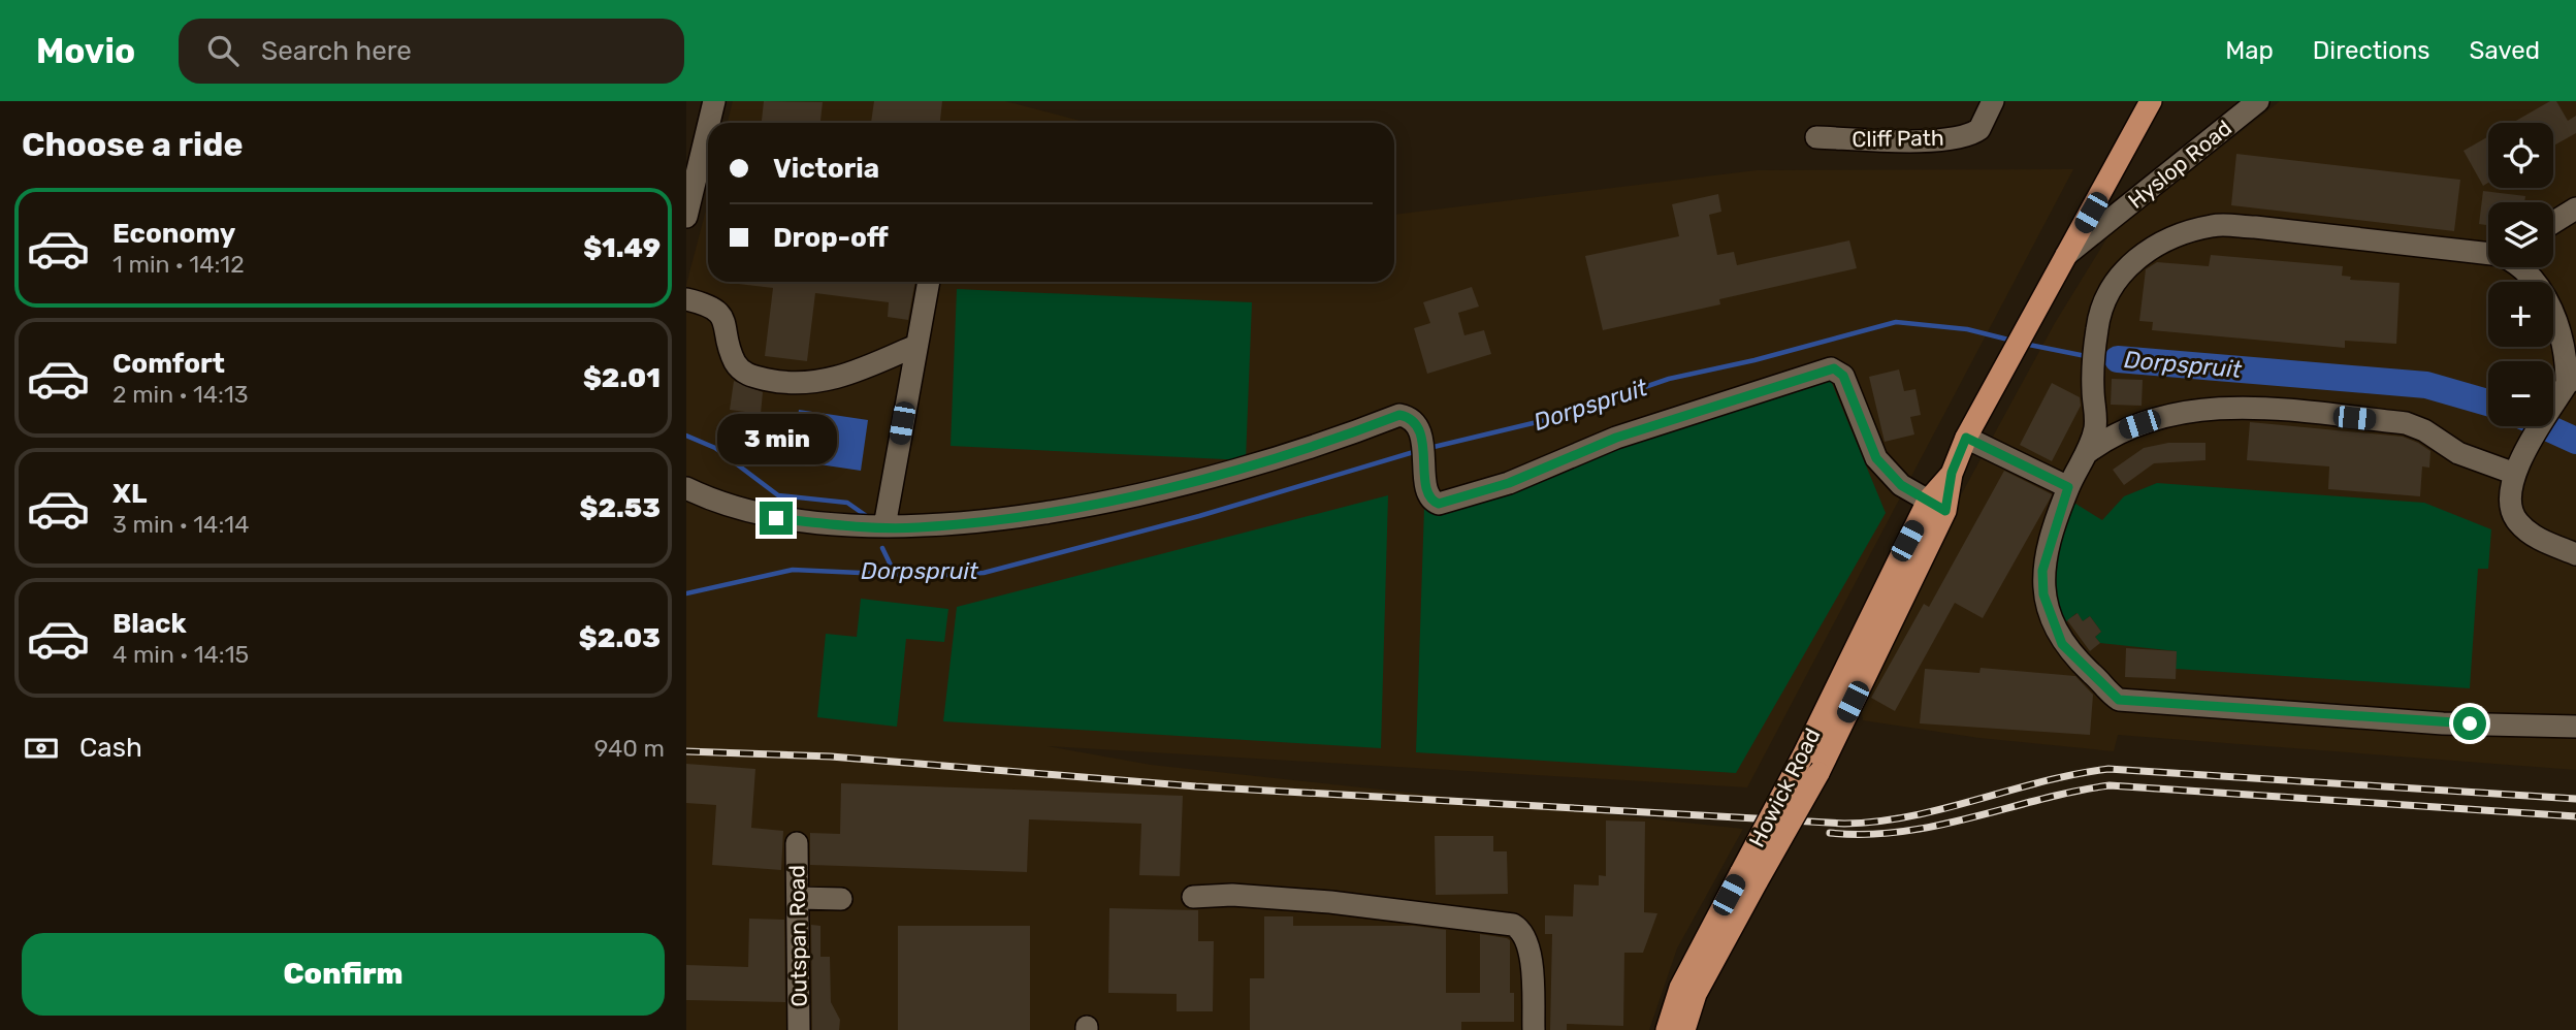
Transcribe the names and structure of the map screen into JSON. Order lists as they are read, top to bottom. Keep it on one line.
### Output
{"streets":{"main road":["Howick Road"],"street":["Cliff Path","Hyslop Road","Outspan Road"]},"crossings":[["Hyslop Road","Howick Road"]],"water":["Dorpspruit"],"page":{"header":"Movio","search":"Search here","nav":["Map","Directions","Saved"],"heading":"Choose a ride","map_buttons":["+","−"],"banner":["Victoria","Drop-off"],"list":[{"name":"Economy","note":"1 min · 14:12","value":"$1.49"},{"name":"Comfort","note":"2 min · 14:13","value":"$2.01"},{"name":"XL","note":"3 min · 14:14","value":"$2.53"},{"name":"Black","note":"4 min · 14:15","value":"$2.03"}],"bubble":"3 min","pay":["Cash","940 m"],"buttons":"Confirm"}}
